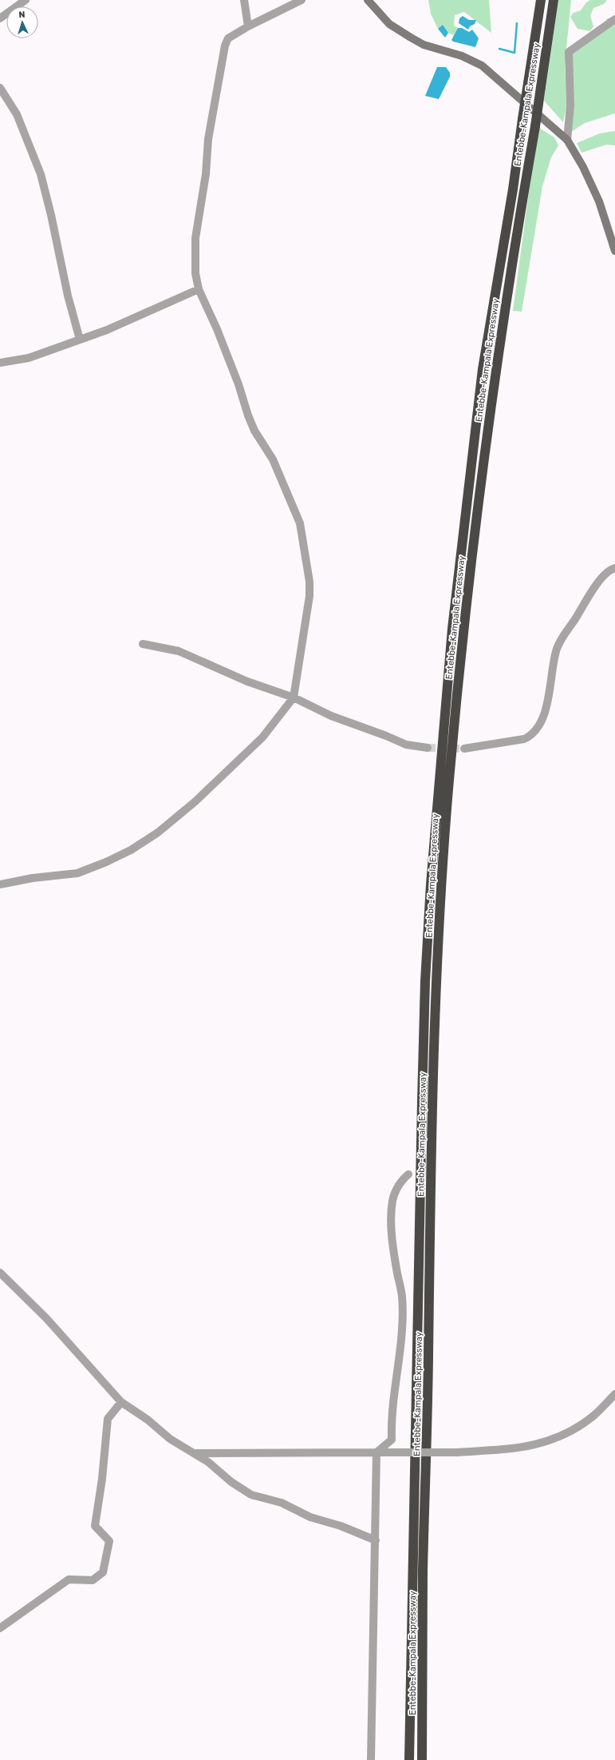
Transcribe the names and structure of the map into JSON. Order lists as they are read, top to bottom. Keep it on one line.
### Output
{"streets":{"highway":["Entebbe-Kampala Expressway"]},"north":"top"}
